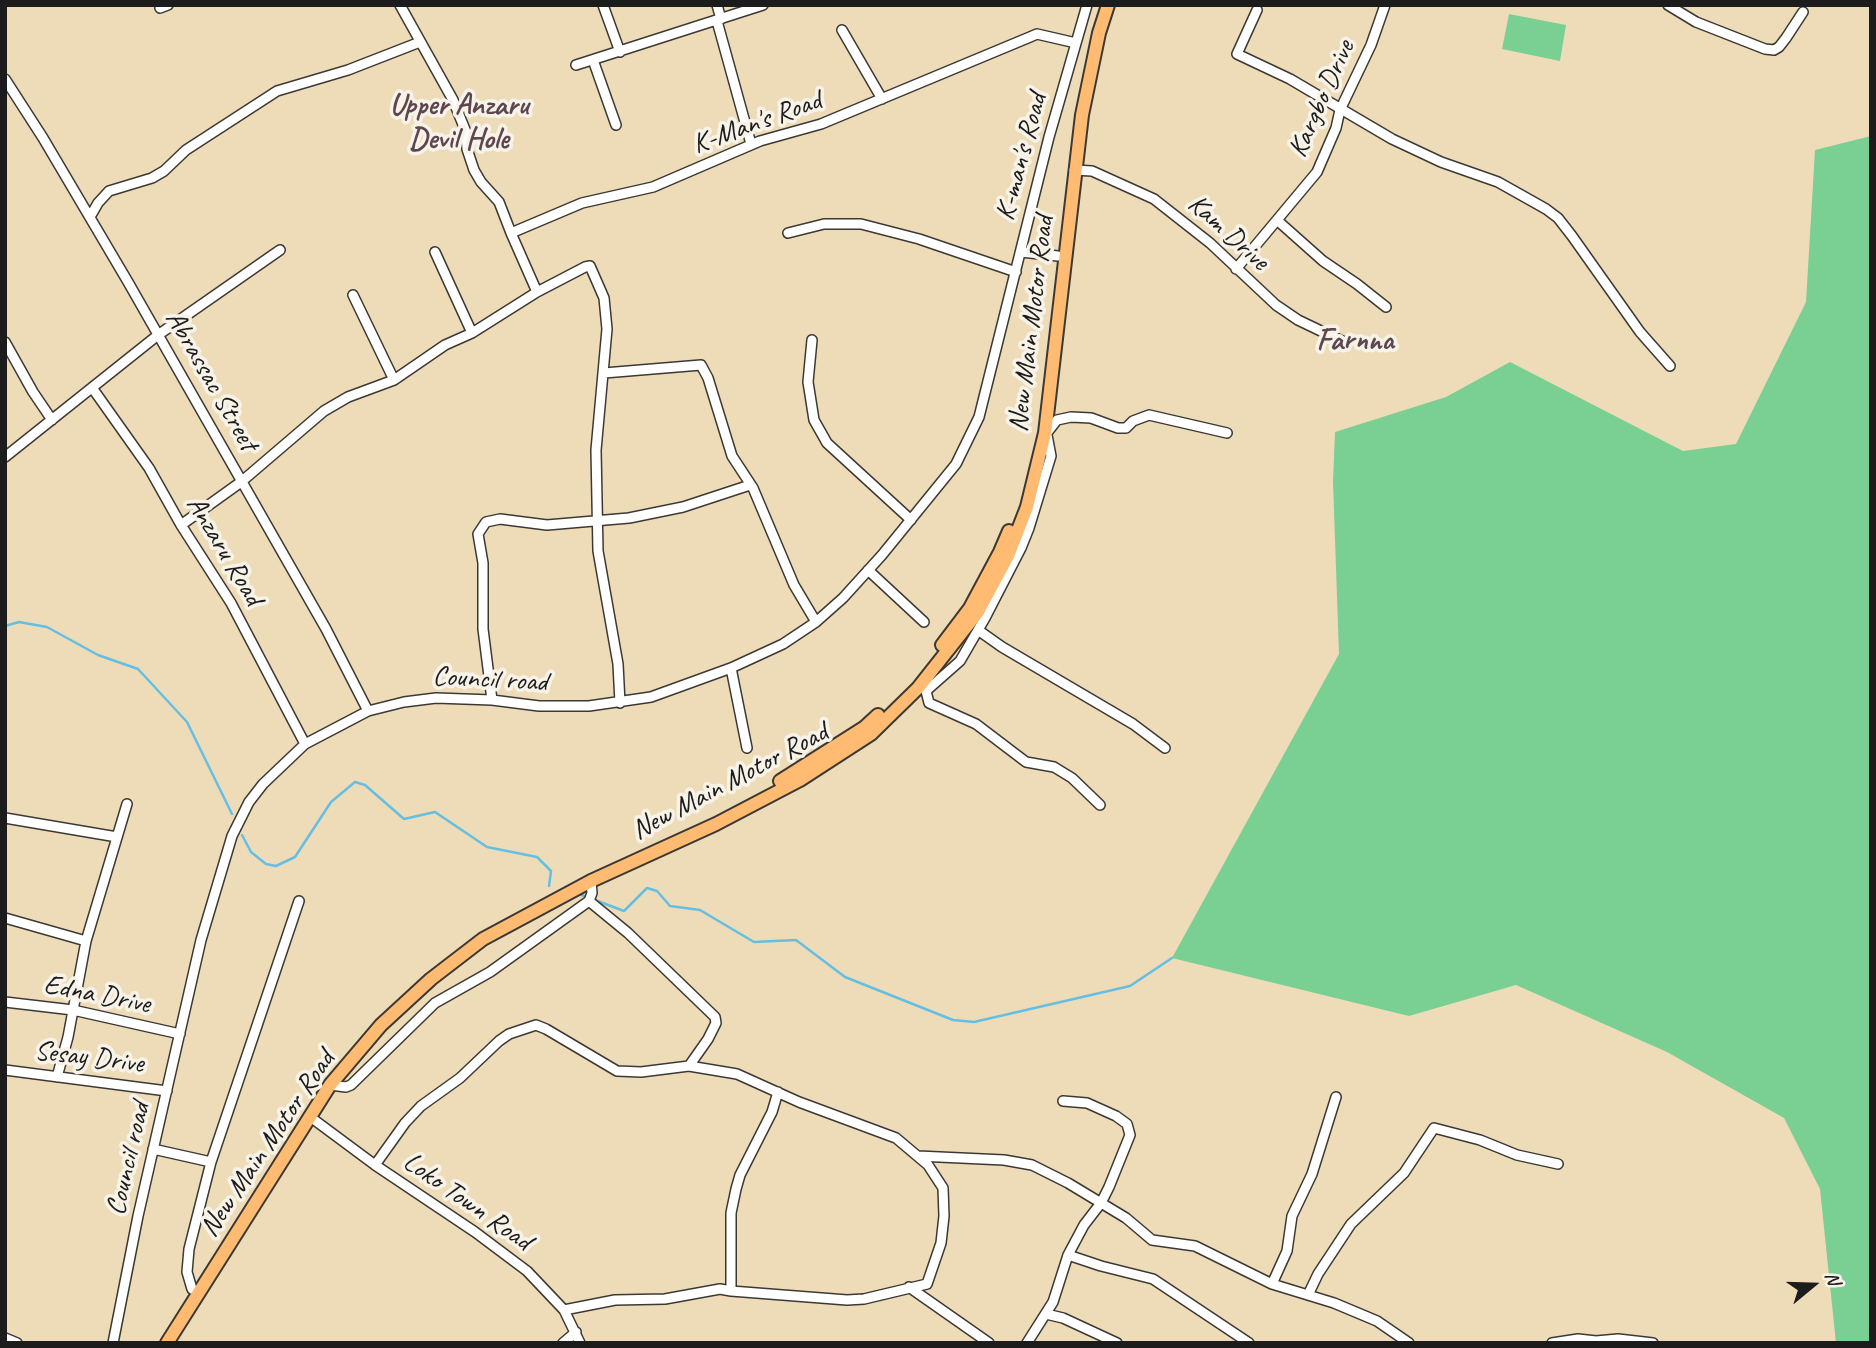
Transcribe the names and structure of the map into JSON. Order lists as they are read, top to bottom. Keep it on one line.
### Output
{"streets":{"highway":["New Main Motor Road"],"street":["Kargbo Drive","K-Man's Road","K-man's Road","Kam Drive","Abrassac Street","Anzaru Road","Council road","Edna Drive","Sesay Drive","Loko Town Road"]},"crossings":[["Kargbo Drive","Kam Drive"],["K-Man's Road","K-man's Road"],["K-man's Road","Council road"],["Kam Drive","New Main Motor Road"],["New Main Motor Road","Loko Town Road"],["Abrassac Street","Council road"],["Anzaru Road","Council road"],["Council road","Edna Drive"],["Council road","Sesay Drive"]],"districts":["Upper Anzaru Devil Hole","Farnna"],"north":"right"}
